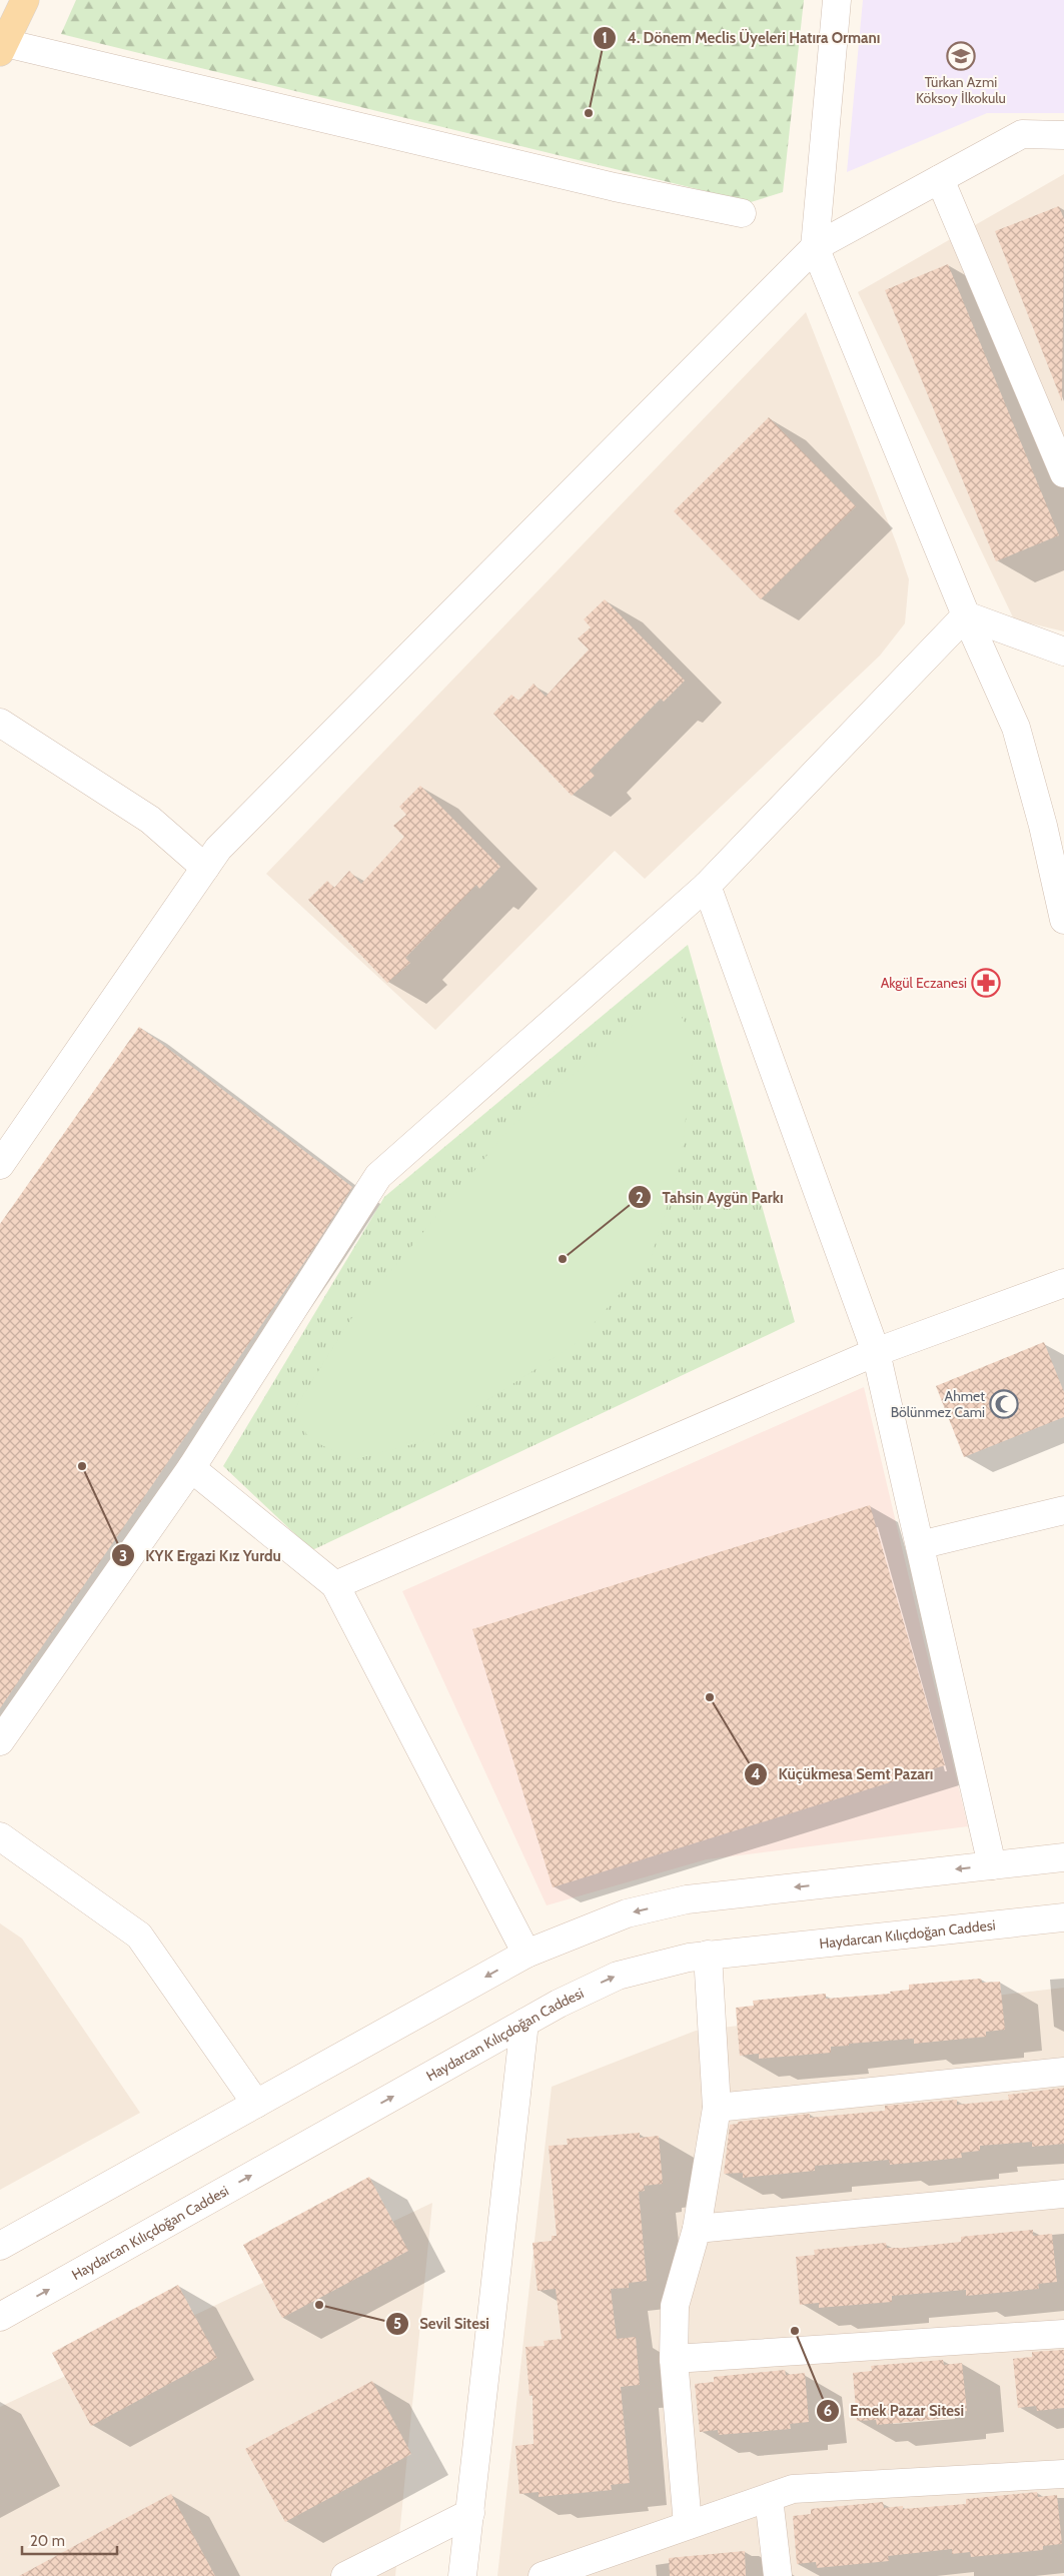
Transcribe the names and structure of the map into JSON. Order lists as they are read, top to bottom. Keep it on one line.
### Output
{"streets":{"street":["Haydarcan Kılıçdoğan Caddesi"]},"places":{"school or university":["Türkan Azmi Köksoy İlkokulu"],"other":["4. Dönem Meclis Üyeleri Hatıra Ormanı","Tahsin Aygün Parkı","KYK Ergazi Kız Yurdu","Küçükmesa Semt Pazarı","Sevil Sitesi","Emek Pazar Sitesi"],"pharmacy":["Akgül Eczanesi"],"mosque":["Ahmet Bölünmez Cami"]},"scale_bar":"20 m"}
